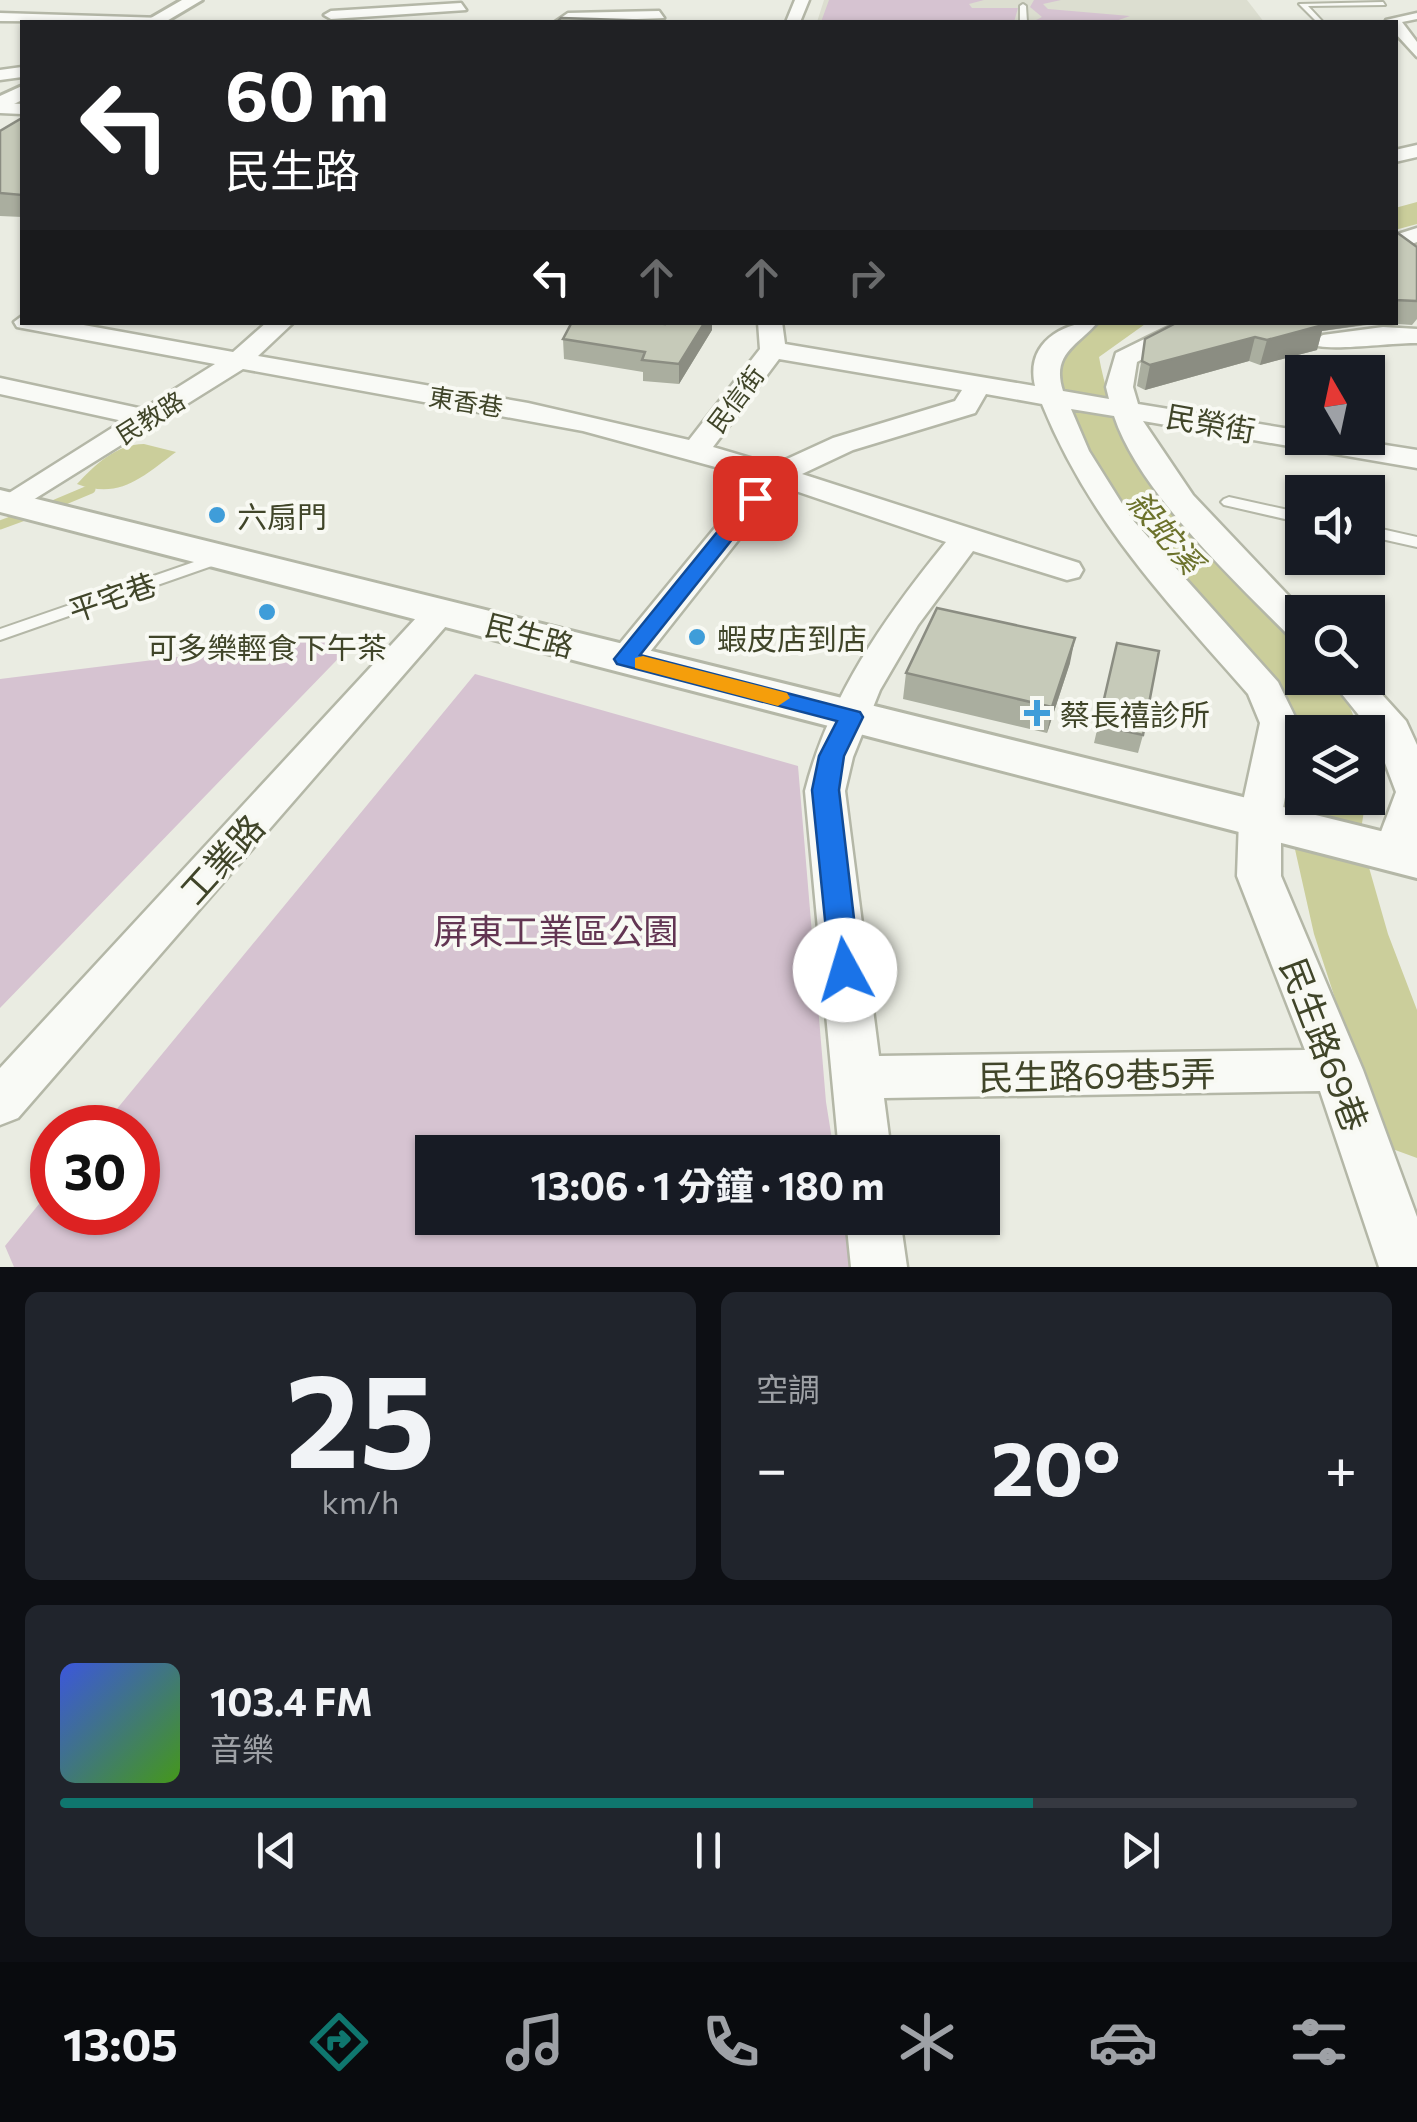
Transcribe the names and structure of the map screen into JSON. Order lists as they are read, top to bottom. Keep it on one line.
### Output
{"streets":{"street":["民信街","東香巷","民教路","民榮街","民生路","工業路","民生路69巷","民生路69巷5弄"],"lane":["平宅巷"]},"crossings":[["民信街","東香巷"],["東香巷","民教路"],["民教路","民生路"],["民榮街","民生路69巷"],["平宅巷","民生路"],["民生路","工業路"],["民生路","民生路69巷"],["民生路69巷","民生路69巷5弄"]],"water":["殺蛇溪"],"parks":["屏東工業區公園"],"places":{"other":["六扇門","可多樂輕食下午茶","蝦皮店到店"],"health":["蔡長禧診所"]},"north":"top","page":{"turn":["60 m","民生路"],"limit":"30","trip":"13:06 · 1 分鐘 · 180 m","tile":[["25","km/h"],"空調"],"heat":["−","20°","+"],"song":["103.4 FM","音樂"],"tabs":"13:05"}}
